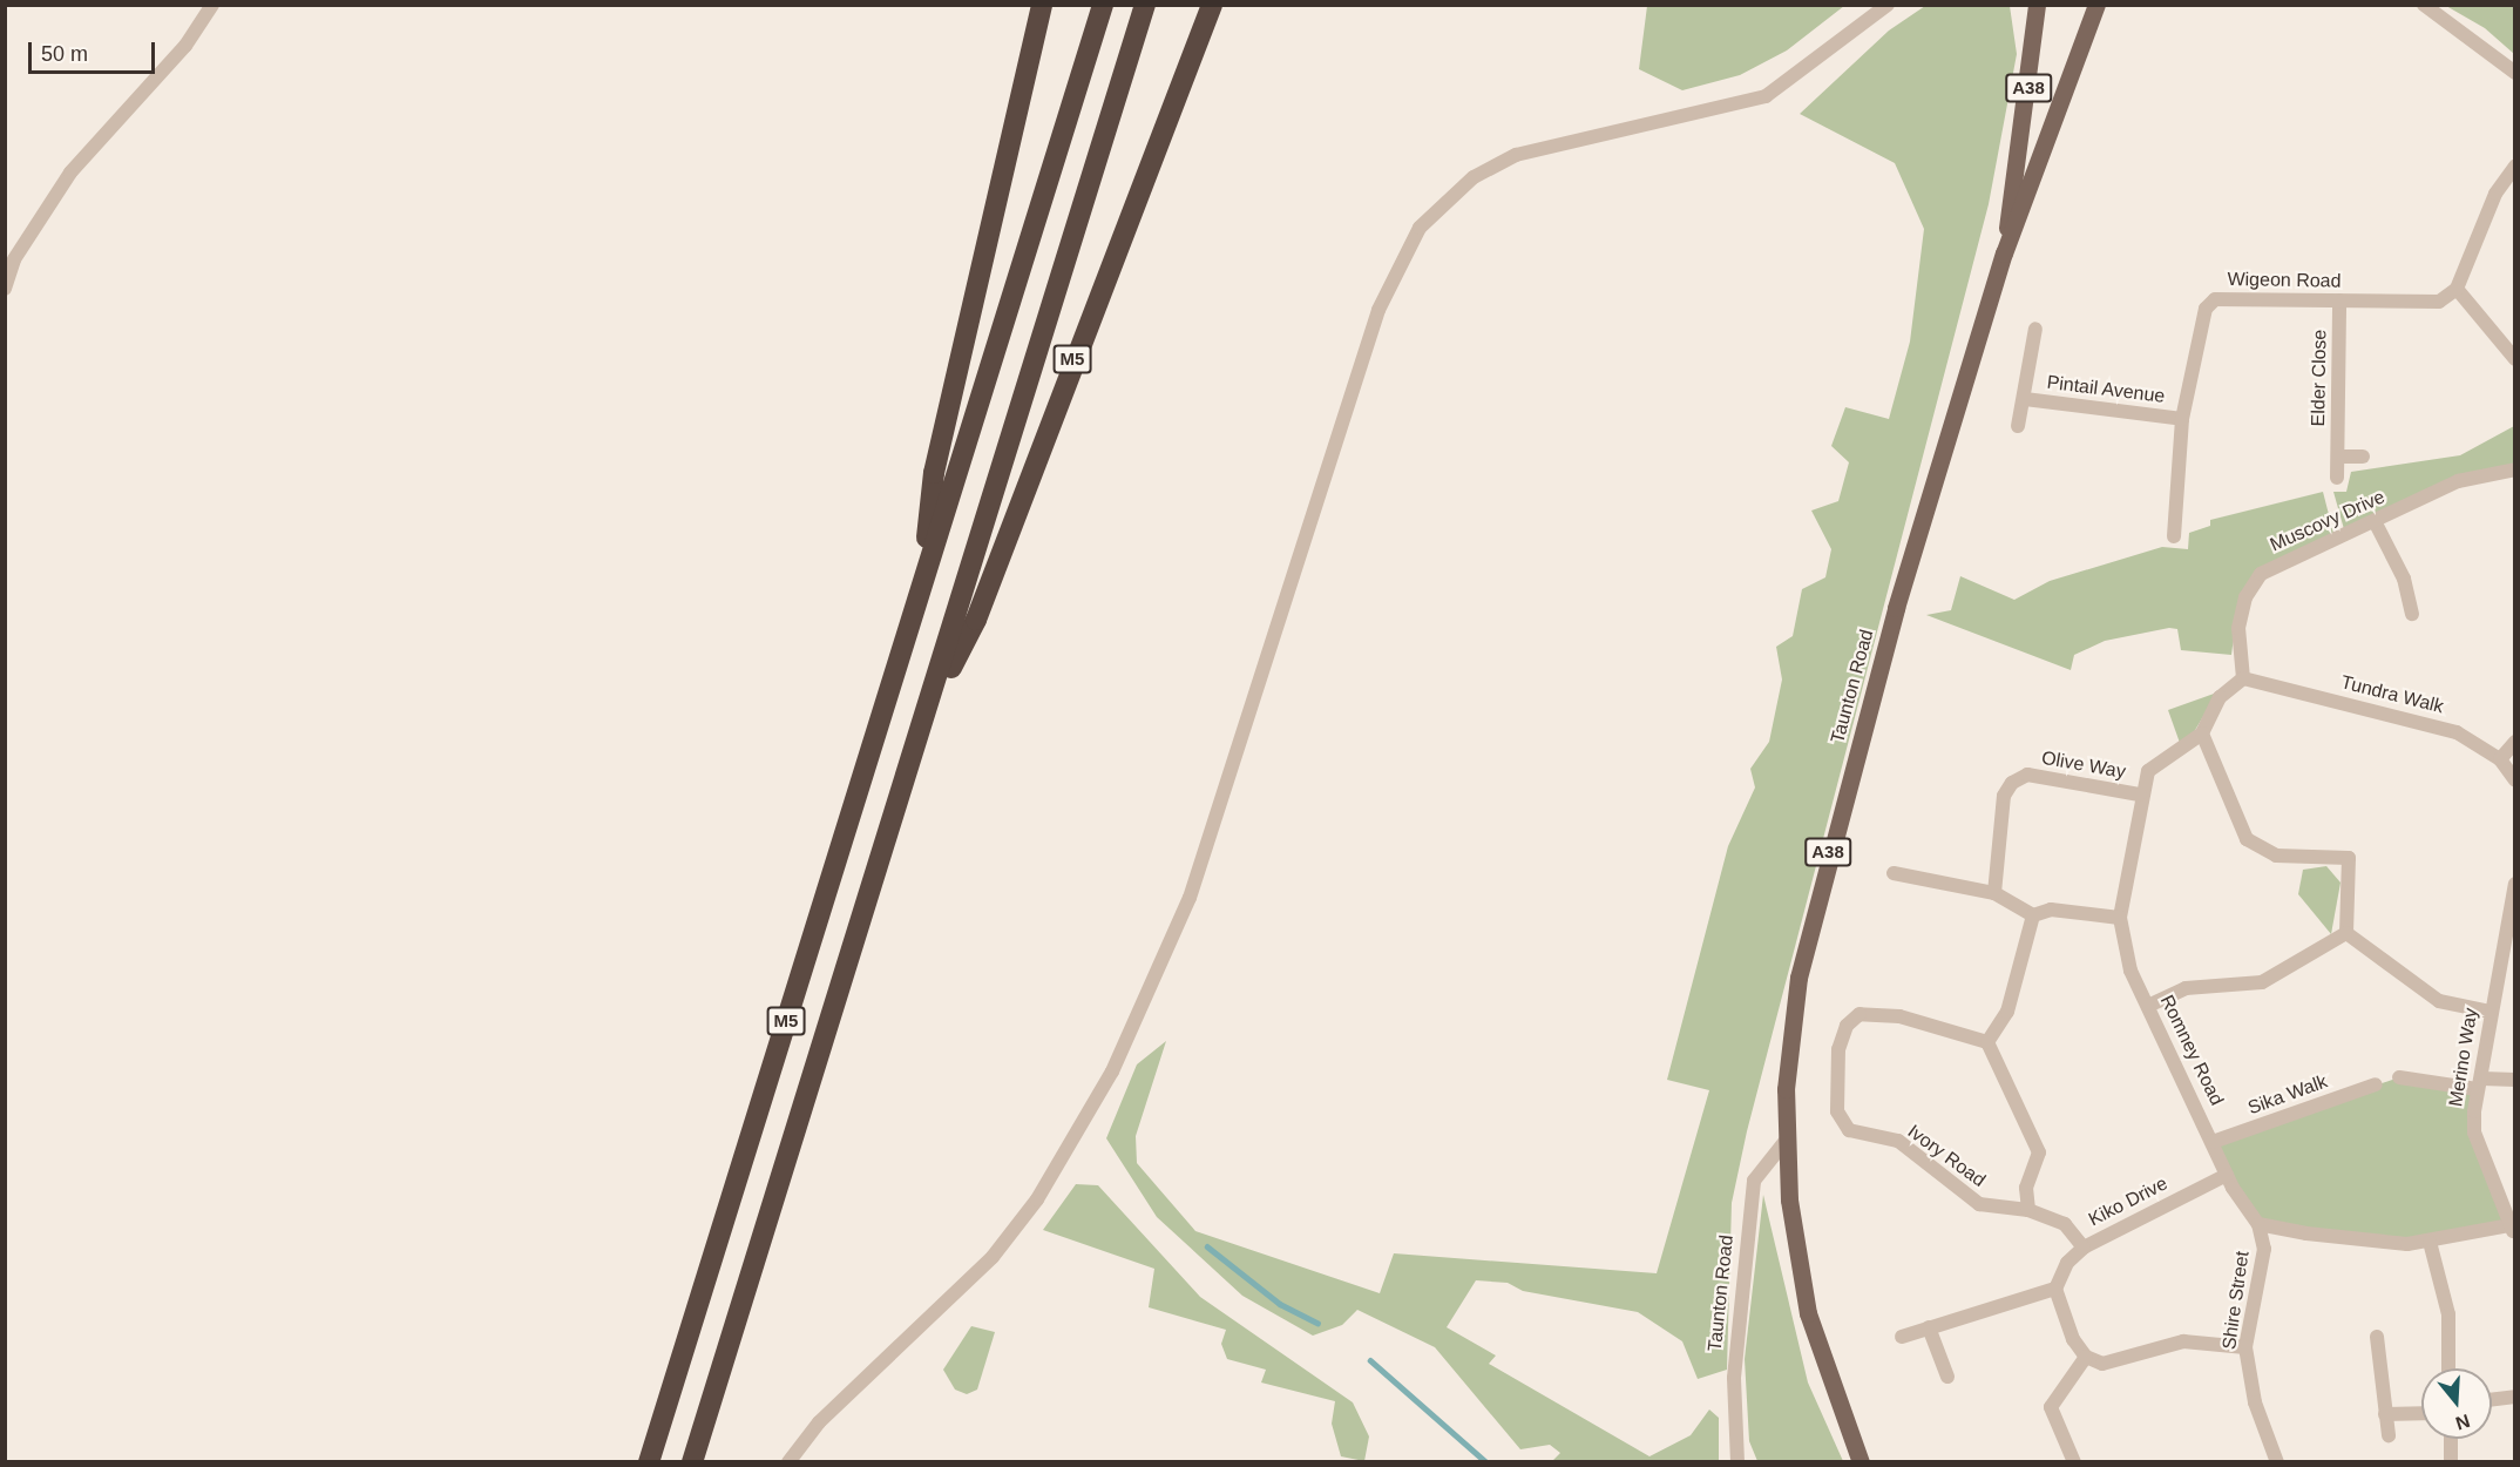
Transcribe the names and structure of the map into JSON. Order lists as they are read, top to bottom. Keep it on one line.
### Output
{"streets":{"highway":["M5"],"main road":["A38","Taunton Road"],"street":["Wigeon Road","Elder Close","Pintail Avenue","Muscovy Drive","Tundra Walk","Olive Way","Romney Road","Merino Way","Sika Walk","Ivory Road","Kiko Drive","Shire Street"]},"crossings":[["Wigeon Road","Elder Close"],["Wigeon Road","Pintail Avenue"],["Muscovy Drive","Tundra Walk"],["Olive Way","Romney Road"],["Romney Road","Sika Walk"],["Romney Road","Kiko Drive"],["Romney Road","Shire Street"]],"scale_bar":"50 m","north":"bottom"}
